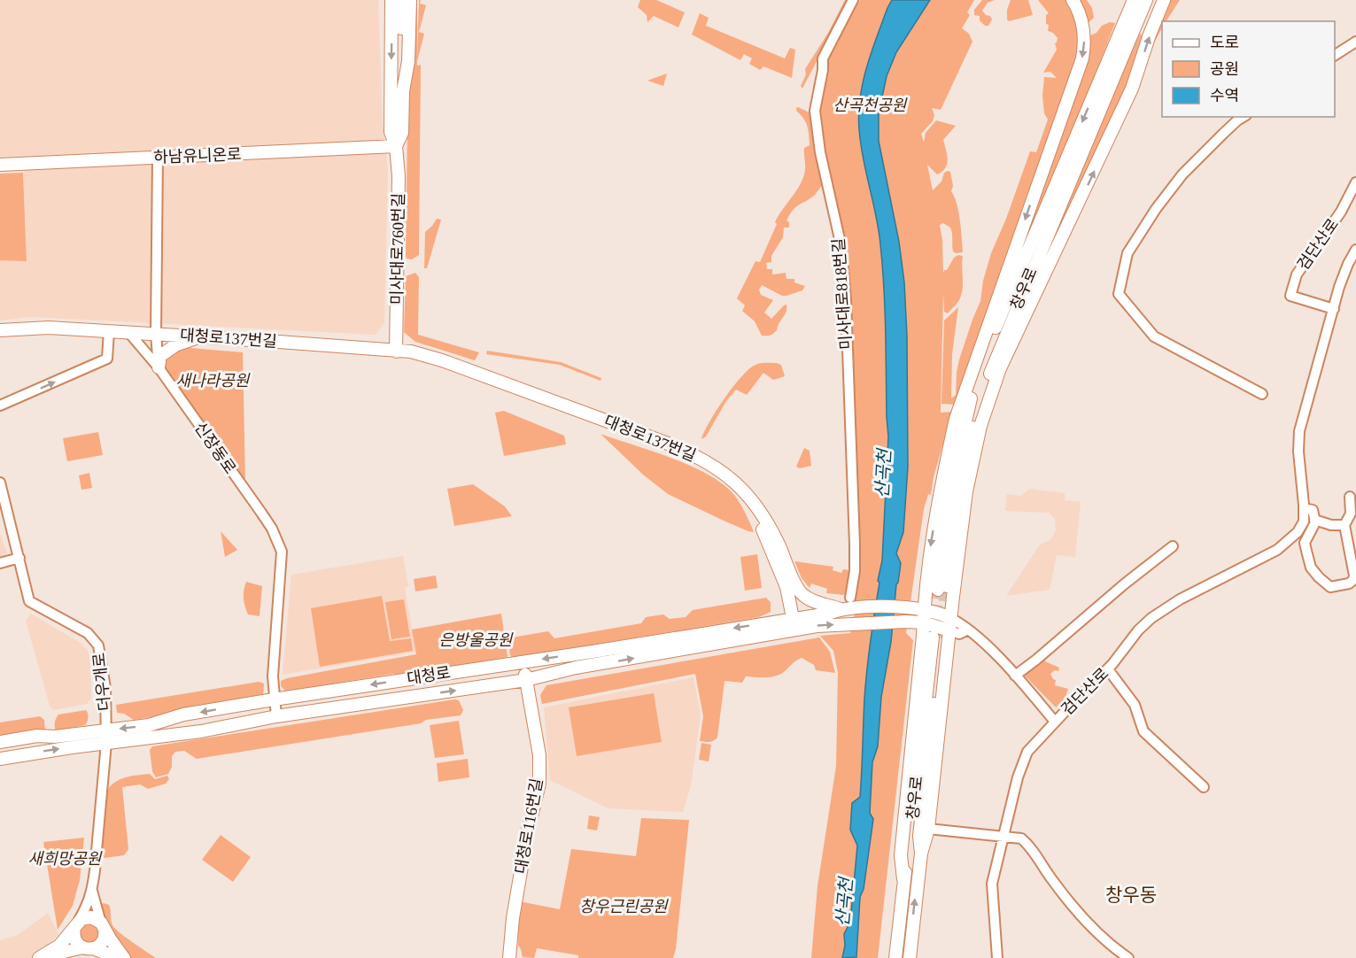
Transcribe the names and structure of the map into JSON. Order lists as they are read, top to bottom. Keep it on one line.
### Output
{"streets":{"main road":["하남유니온로","미사대로760번길","창우로","대청로137번길","대청로","대청로116번길"],"street":["검단산로","미사대로818번길","신장동로","더우개로"]},"crossings":[["하남유니온로","미사대로760번길"],["미사대로760번길","대청로137번길"],["창우로","대청로"],["대청로137번길","대청로"],["신장동로","대청로"],["대청로","더우개로"],["대청로","대청로116번길"]],"districts":["창우동"],"water":["산곡천"],"parks":["산곡천공원","새나라공원","은방울공원","새희망공원","창우근린공원"],"legend":["도로","공원","수역"]}
